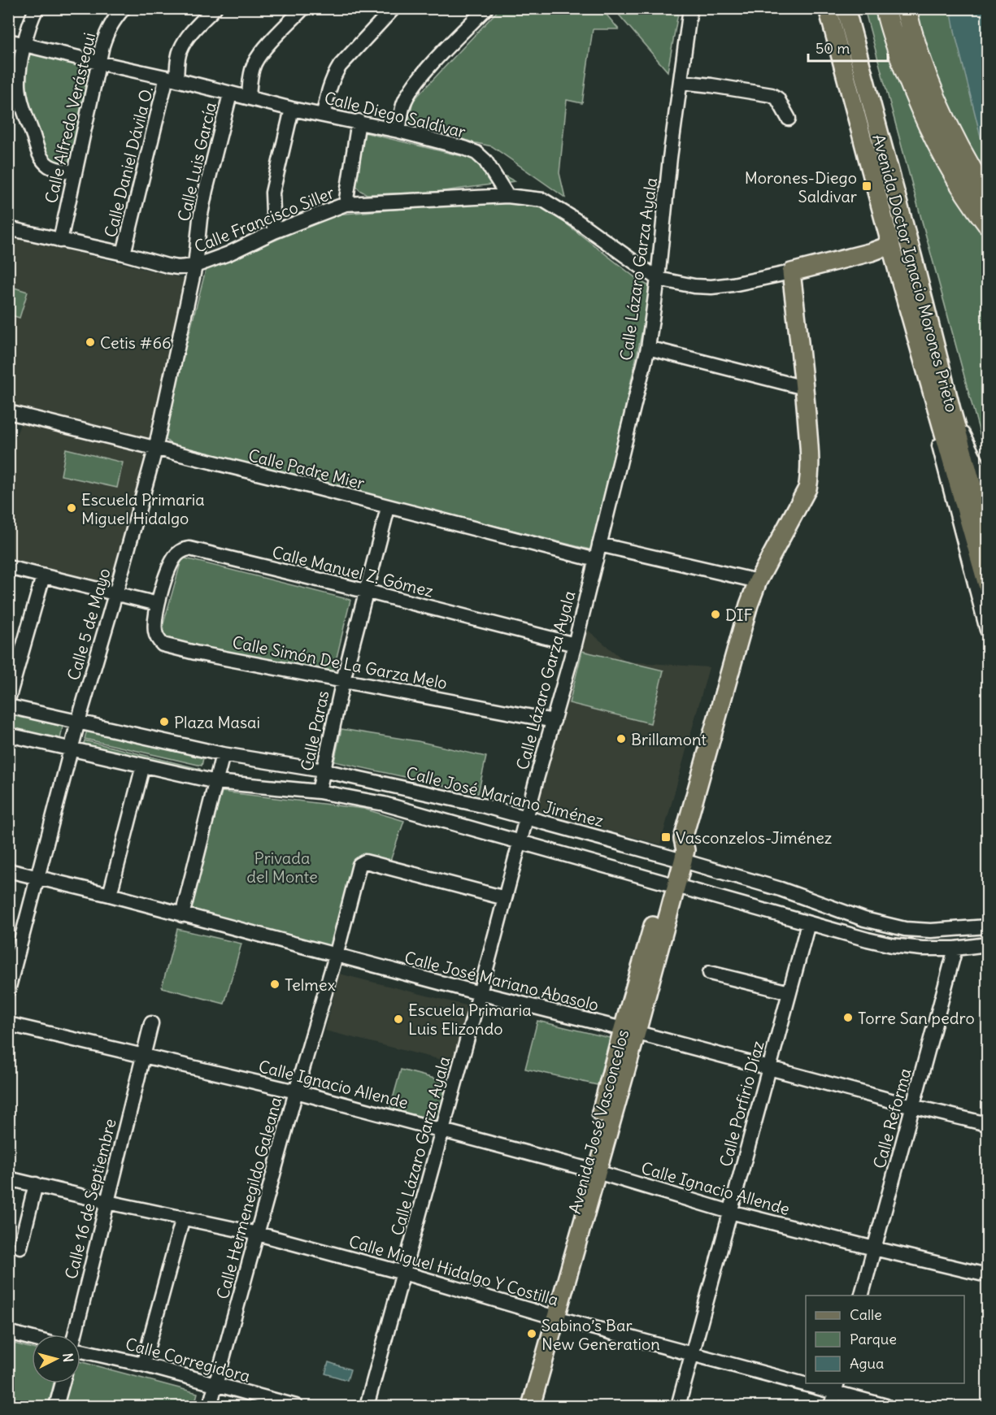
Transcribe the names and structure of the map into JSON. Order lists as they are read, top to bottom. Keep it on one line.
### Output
{"streets":{"main road":["Avenida Doctor Ignacio Morones Prieto","Avenida José Vasconcelos"],"street":["Calle Diego Saldívar","Calle Alfredo Verástegui","Calle Daniel Dávila O.","Calle Luis García","Calle Francisco Siller","Calle Lázaro Garza Ayala","Calle Padre Mier","Calle Manuel Z. Gómez","Calle 5 de Mayo","Calle Simón De La Garza Melo","Calle Paras","Calle José Mariano Jiménez","Calle José Mariano Abasolo","Calle Ignacio Allende","Calle Porfirio Díaz","Calle Reforma","Calle Hermenegildo Galeana","Calle 16 de Septiembre","Calle Miguel Hidalgo Y Costilla","Calle Corregidora"]},"crossings":[["Calle Diego Saldívar","Calle Alfredo Verástegui"],["Calle Diego Saldívar","Calle Daniel Dávila O."],["Calle Diego Saldívar","Calle Luis García"],["Calle Diego Saldívar","Calle Francisco Siller"],["Calle Alfredo Verástegui","Calle Francisco Siller"],["Calle Daniel Dávila O.","Calle Francisco Siller"],["Calle Luis García","Calle Francisco Siller"],["Calle Luis García","Calle 5 de Mayo"],["Calle Francisco Siller","Calle 5 de Mayo"],["Calle Lázaro Garza Ayala","Calle Padre Mier"],["Calle Lázaro Garza Ayala","Calle Manuel Z. Gómez"],["Calle Lázaro Garza Ayala","Calle Simón De La Garza Melo"],["Calle Lázaro Garza Ayala","Calle José Mariano Jiménez"],["Calle Lázaro Garza Ayala","Calle José Mariano Abasolo"],["Calle Lázaro Garza Ayala","Calle Ignacio Allende"],["Calle Lázaro Garza Ayala","Calle Hermenegildo Galeana"],["Calle Lázaro Garza Ayala","Calle Miguel Hidalgo Y Costilla"],["Calle Padre Mier","Calle 5 de Mayo"],["Calle Padre Mier","Calle Paras"],["Calle Manuel Z. Gómez","Calle Simón De La Garza Melo"],["Calle Manuel Z. Gómez","Calle Paras"],["Calle 5 de Mayo","Calle José Mariano Jiménez"],["Calle 5 de Mayo","Calle José Mariano Abasolo"],["Calle Simón De La Garza Melo","Calle Paras"],["Calle Paras","Calle José Mariano Jiménez"],["Calle José Mariano Jiménez","Avenida José Vasconcelos"],["Calle José Mariano Abasolo","Calle Porfirio Díaz"],["Calle José Mariano Abasolo","Calle Reforma"],["Calle José Mariano Abasolo","Avenida José Vasconcelos"],["Calle José Mariano Abasolo","Calle Hermenegildo Galeana"],["Calle Ignacio Allende","Calle Porfirio Díaz"],["Calle Ignacio Allende","Calle Reforma"],["Calle Ignacio Allende","Avenida José Vasconcelos"],["Calle Ignacio Allende","Calle Hermenegildo Galeana"],["Calle Ignacio Allende","Calle 16 de Septiembre"],["Calle Porfirio Díaz","Calle Miguel Hidalgo Y Costilla"],["Avenida José Vasconcelos","Calle Miguel Hidalgo Y Costilla"],["Calle Hermenegildo Galeana","Calle Miguel Hidalgo Y Costilla"],["Calle Hermenegildo Galeana","Calle Corregidora"],["Calle 16 de Septiembre","Calle Miguel Hidalgo Y Costilla"]],"parks":["Privada del Monte"],"places":{"transit":["Morones-Diego Saldivar","Vasconzelos-Jiménez"],"other":["Cetis #66","Escuela Primaria Miguel Hidalgo","DIF","Plaza Masai","Brillamont","Telmex","Torre San pedro","Escuela Primaria Luis Elizondo","Sabino’s Bar New Generation"]},"legend":["Calle","Parque","Agua"],"scale_bar":"50 m","north":"right"}
